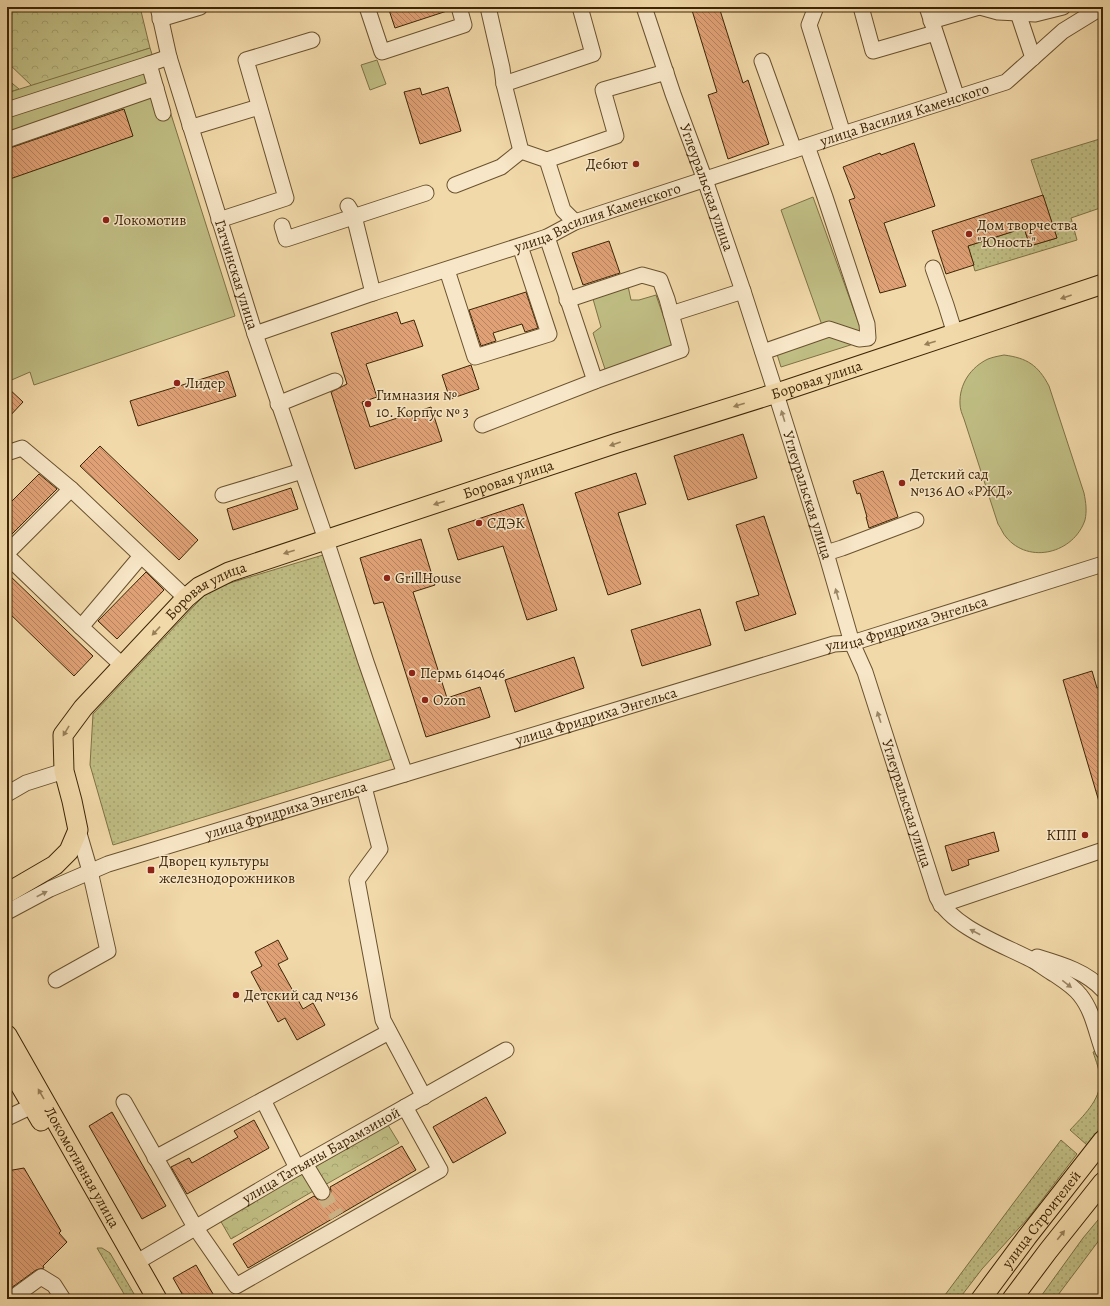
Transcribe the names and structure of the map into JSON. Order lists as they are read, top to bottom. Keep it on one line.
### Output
{"streets":{"main road":["Боровая улица","Локомотивная улица","улица Строителей"],"street":["улица Василия Каменского","Углеуральская улица","Гатчинская улица","улица Фридриха Энгельса","улица Татьяны Барамзиной"]},"crossings":[["улица Василия Каменского","Углеуральская улица"],["улица Василия Каменского","Гатчинская улица"],["Углеуральская улица","Боровая улица"],["Углеуральская улица","улица Фридриха Энгельса"],["Гатчинская улица","Боровая улица"],["Гатчинская улица","улица Фридриха Энгельса"],["Боровая улица","улица Фридриха Энгельса"],["улица Татьяны Барамзиной","Локомотивная улица"]],"one_way":["Углеуральская улица","Боровая улица"],"places":{"other":["Дебют","Локомотив","Дом творчества \"Юность\"","Лидер","Гимназия № 10. Корпус № 3","Детский сад №136 АО «РЖД»","СДЭК","GrillHouse","Пермь 614046","Ozon","КПП","Детский сад №136"],"transit":["Дворец культуры железнодорожников"]}}
